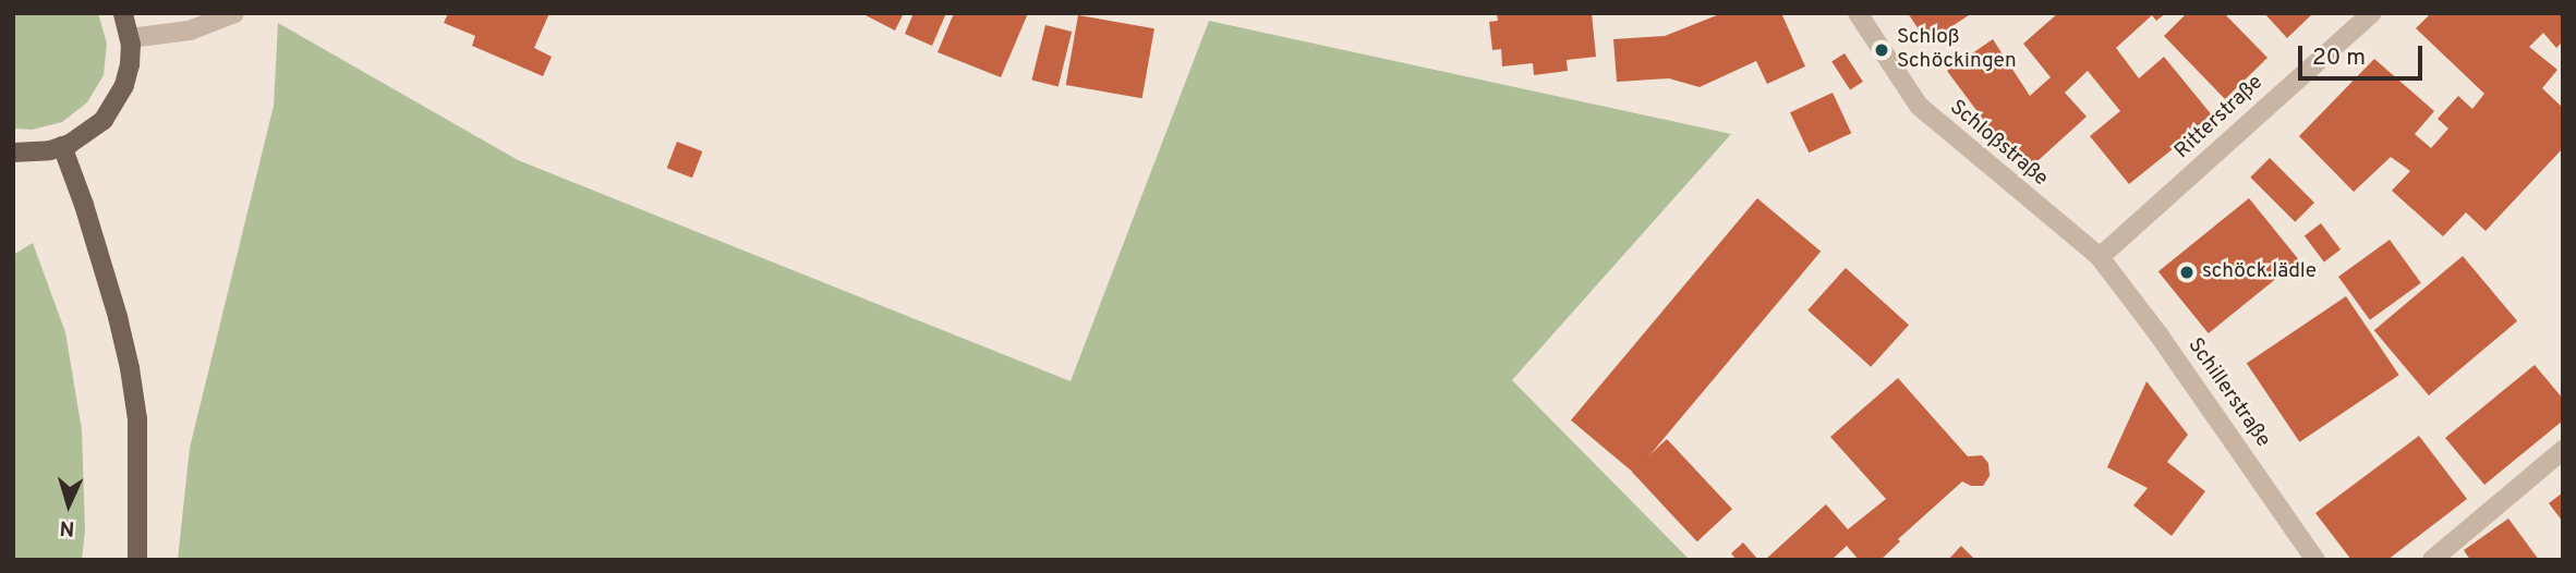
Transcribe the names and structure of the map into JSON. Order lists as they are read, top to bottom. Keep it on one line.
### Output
{"streets":{"street":["Ritterstraße","Schloßstraße","Schillerstraße"]},"crossings":[["Ritterstraße","Schloßstraße"],["Ritterstraße","Schillerstraße"],["Schloßstraße","Schillerstraße"]],"places":["Schloß Schöckingen","schöck.lädle"],"scale_bar":"20 m","north":"bottom"}
